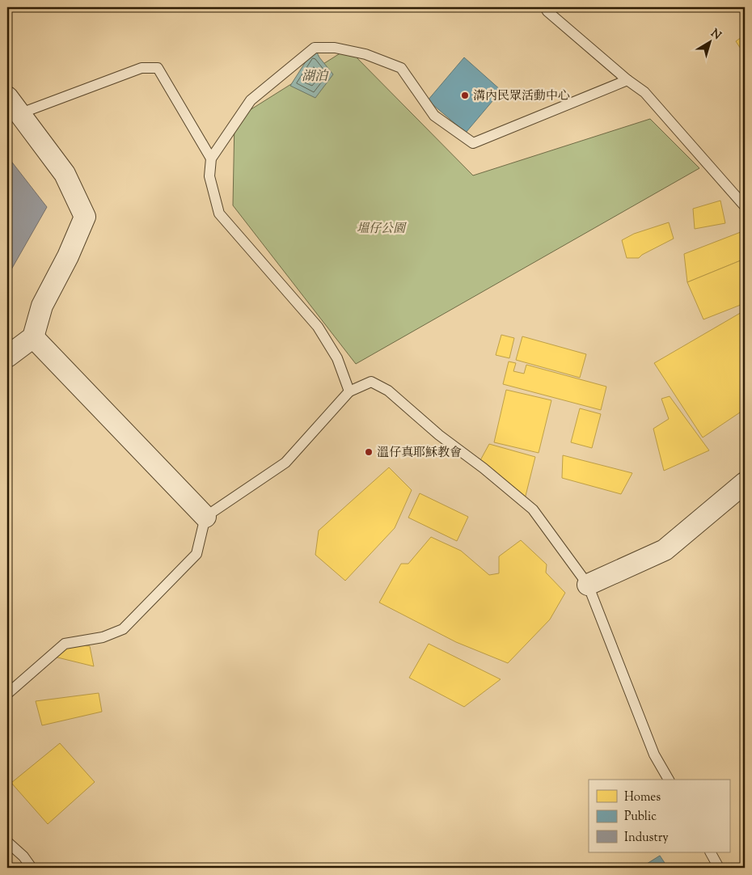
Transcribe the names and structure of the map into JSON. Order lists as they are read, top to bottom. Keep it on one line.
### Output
{"water":["湖泊"],"parks":["塭仔公園"],"places":["溝內民眾活動中心","溫仔真耶穌教會"],"legend":["Homes","Public","Industry"],"north":"top right"}
